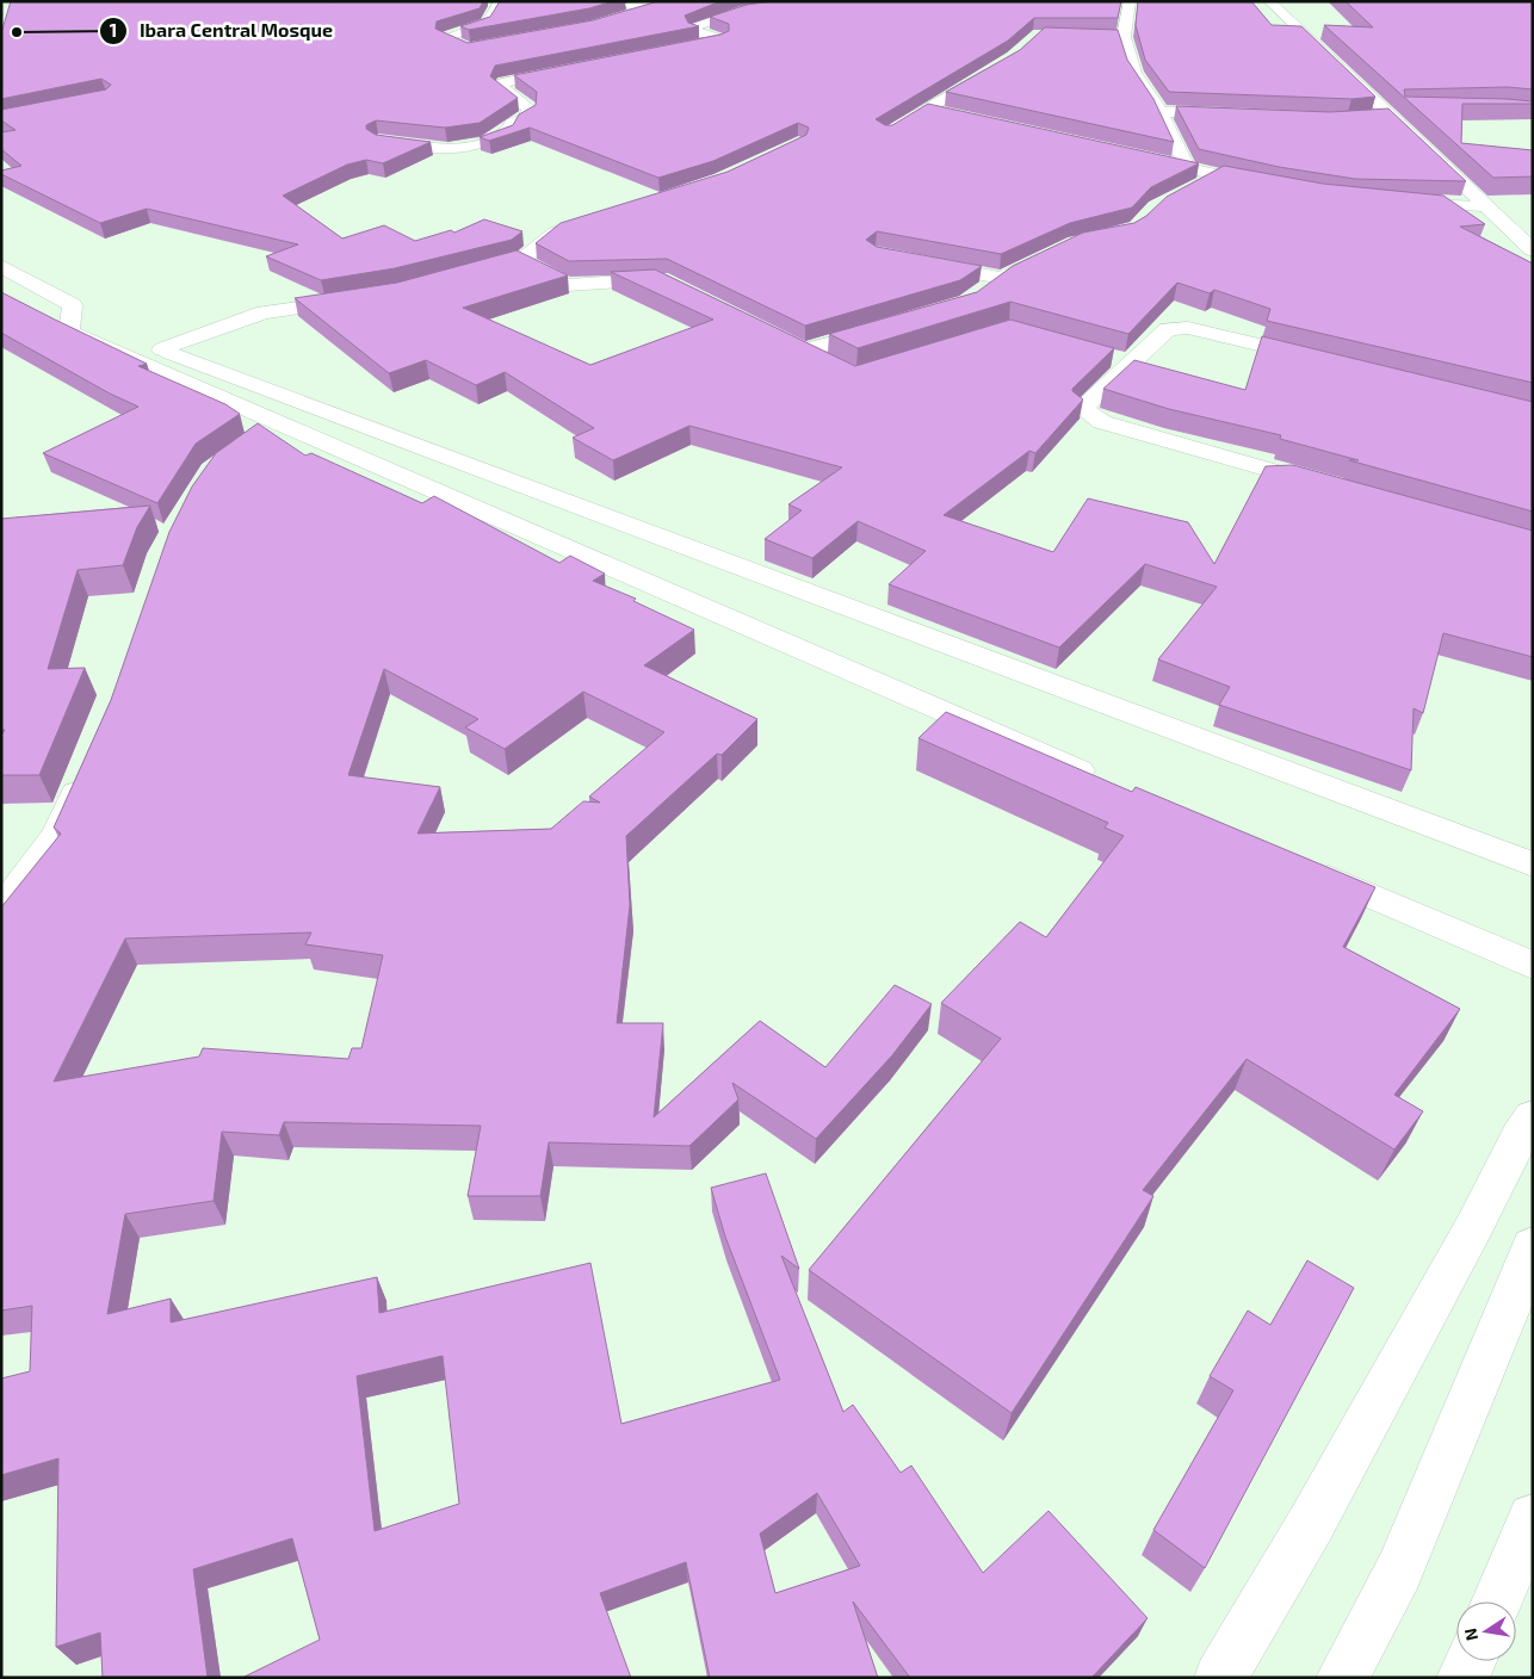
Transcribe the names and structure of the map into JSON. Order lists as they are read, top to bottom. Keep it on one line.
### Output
{"places":["Ibara Central Mosque"],"north":"left"}
